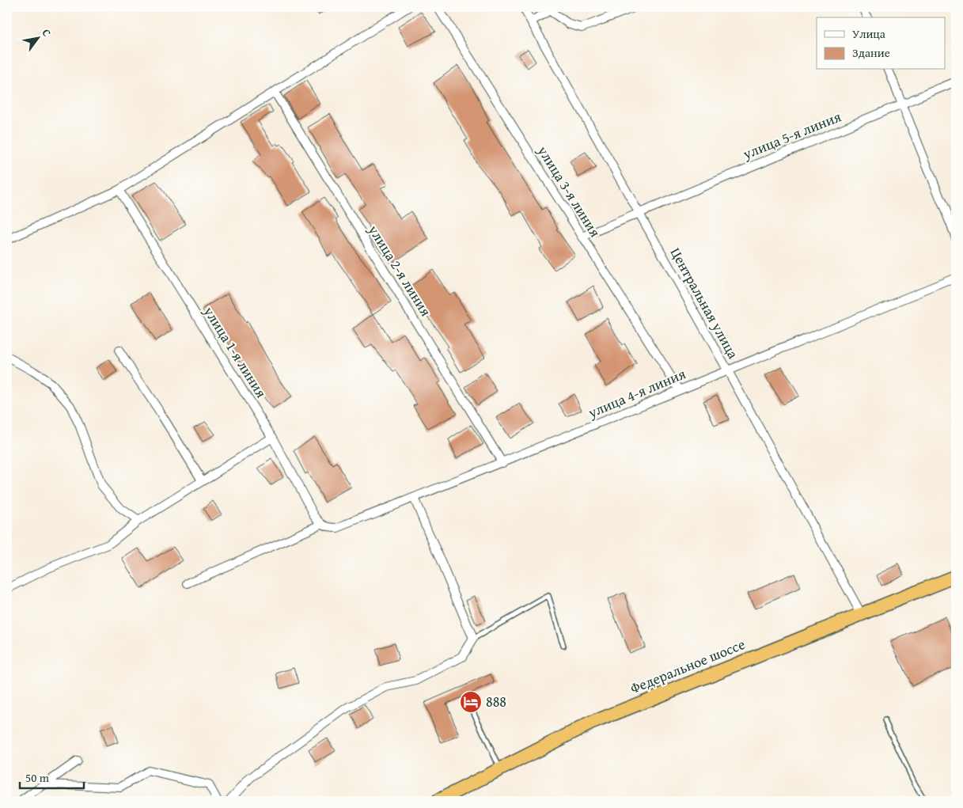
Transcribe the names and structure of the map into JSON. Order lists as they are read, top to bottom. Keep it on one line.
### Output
{"streets":{"highway":["Федеральное шоссе"],"street":["улица 5-я линия","улица 3-я линия","улица 2-я линия","Центральная улица","улица 1-я линия","улица 4-я линия"]},"crossings":[["улица 5-я линия","улица 3-я линия"],["улица 5-я линия","Центральная улица"],["улица 3-я линия","улица 4-я линия"],["улица 2-я линия","улица 4-я линия"],["Центральная улица","улица 4-я линия"],["Центральная улица","Федеральное шоссе"],["улица 1-я линия","улица 4-я линия"]],"places":{"hotel":["888"]},"legend":["Улица","Здание"],"scale_bar":"50 m","north":"top right"}
